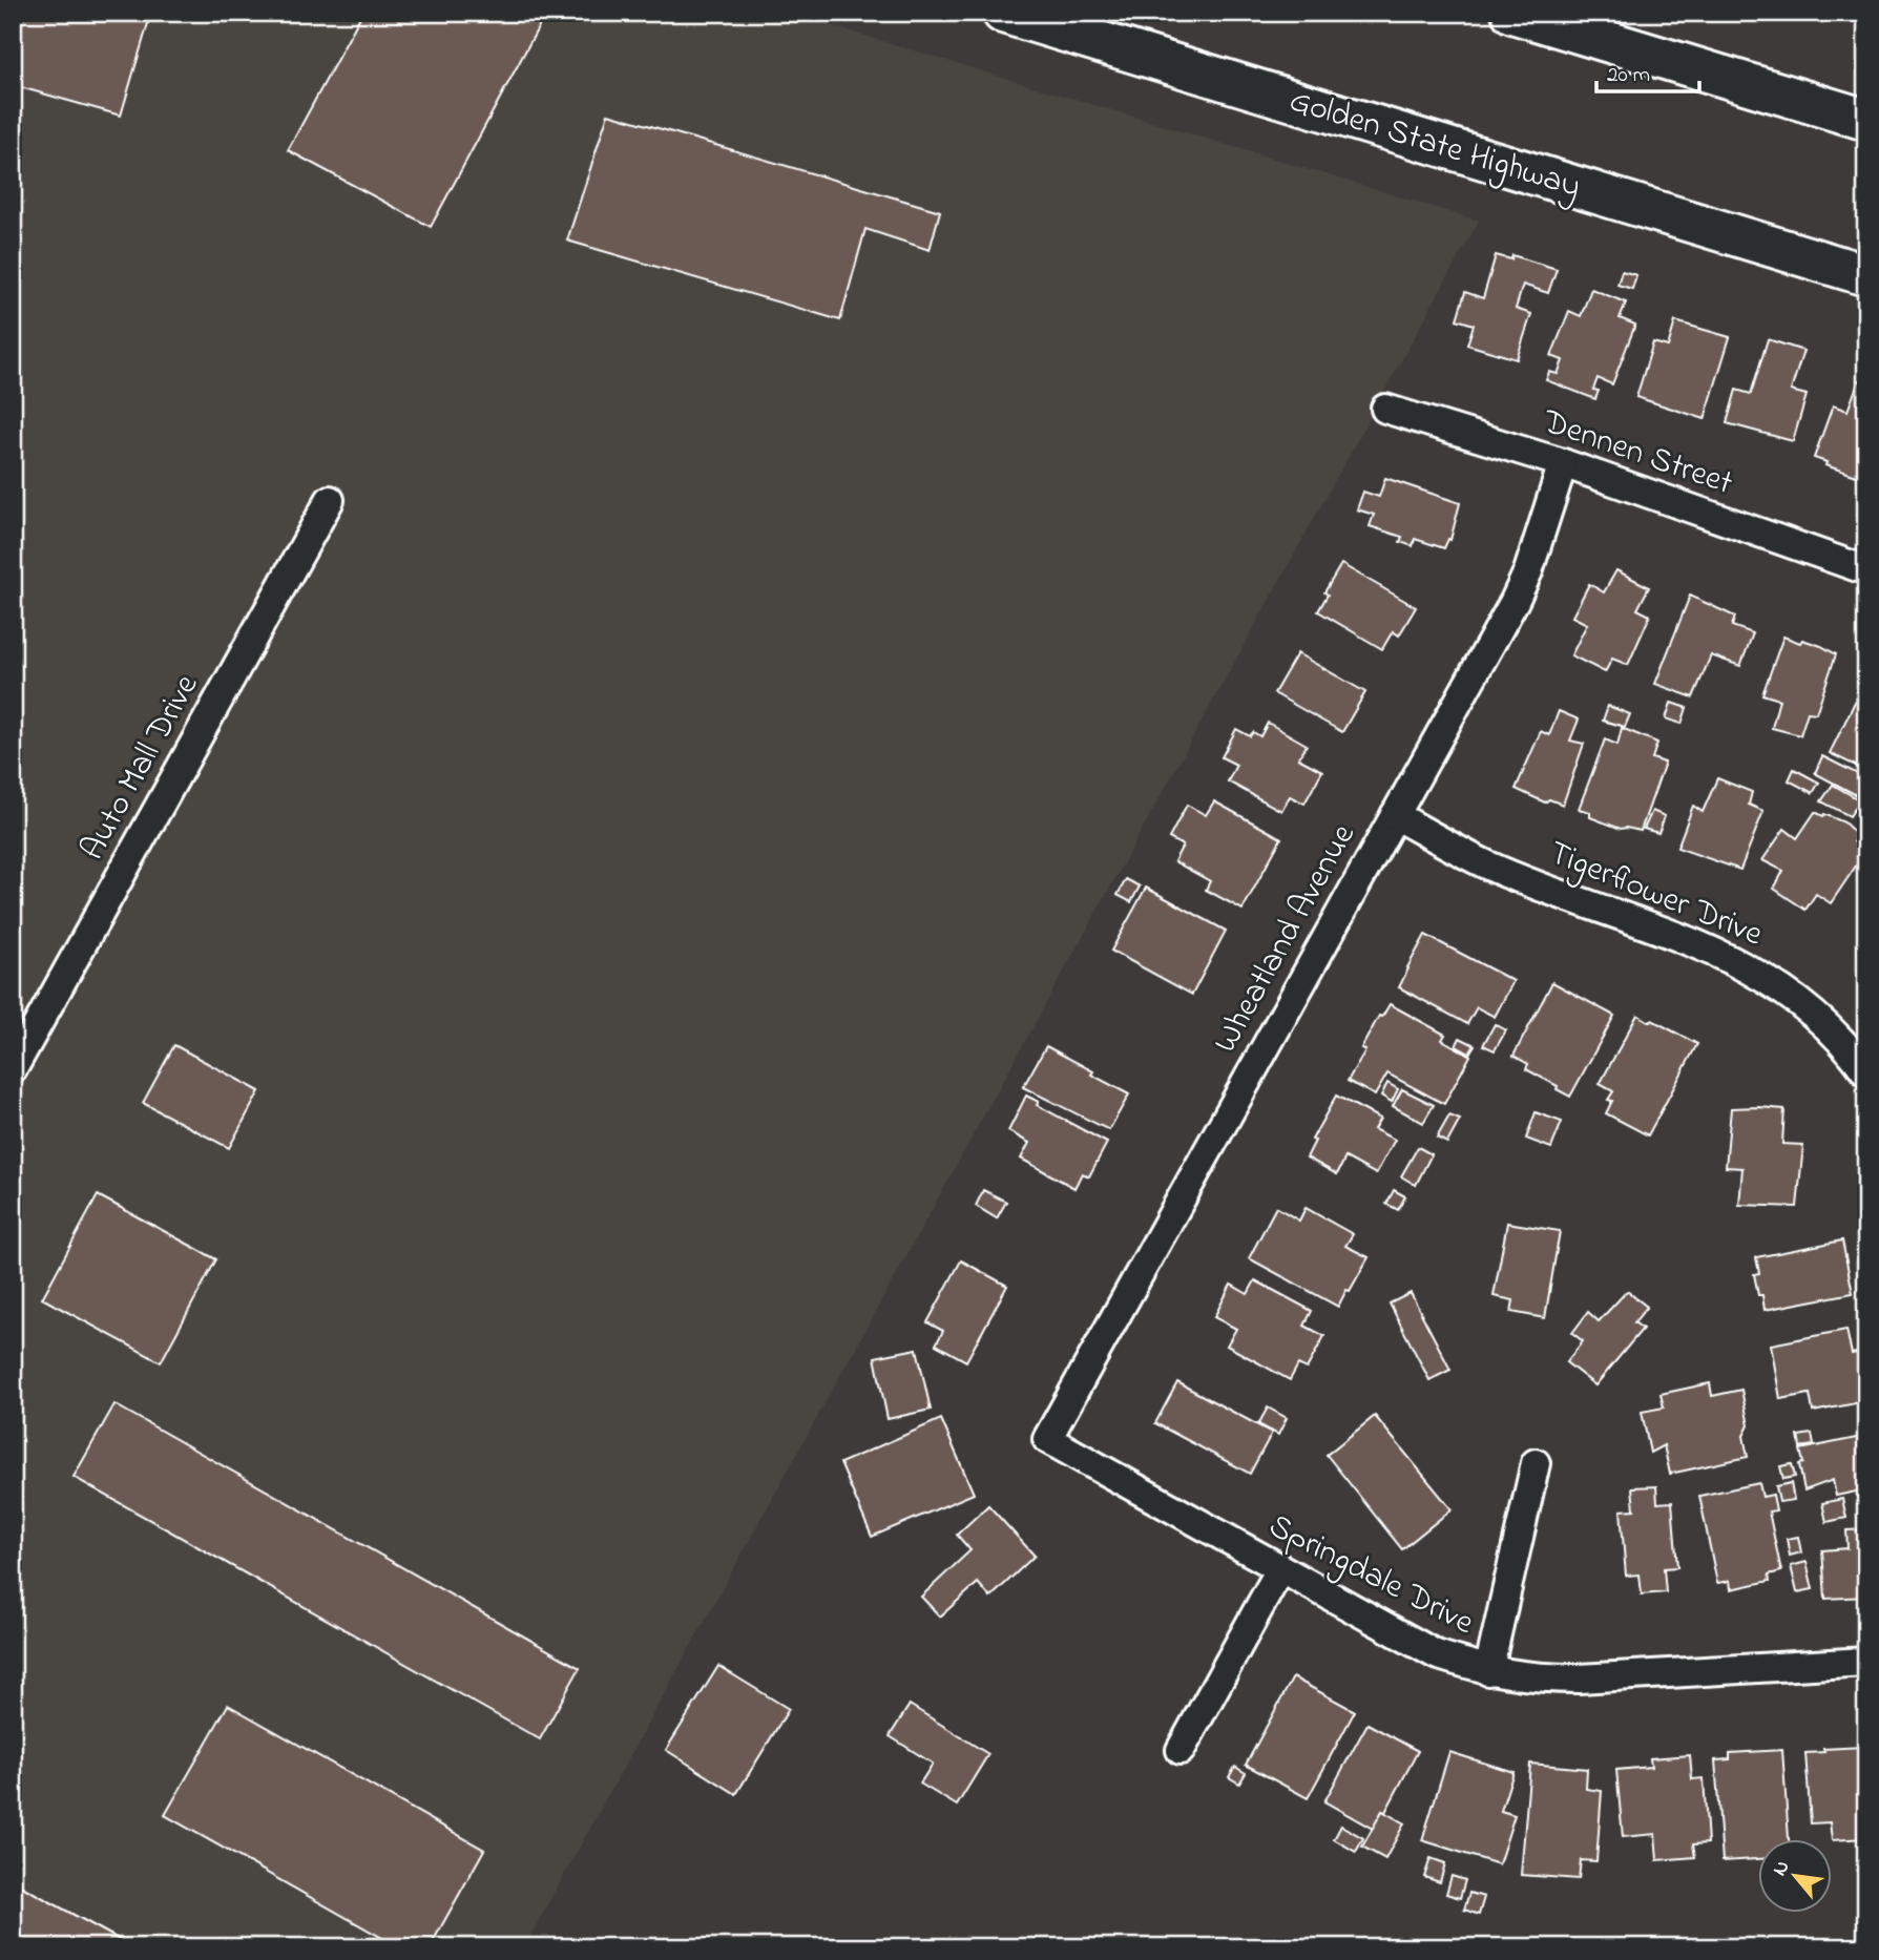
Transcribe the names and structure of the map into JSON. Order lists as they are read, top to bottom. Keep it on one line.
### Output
{"streets":{"highway":["Golden State Highway"],"street":["Dennen Street","Auto Mall Drive","Tigerflower Drive","Wheatland Avenue","Springdale Drive"]},"crossings":[["Dennen Street","Wheatland Avenue"],["Tigerflower Drive","Wheatland Avenue"],["Wheatland Avenue","Springdale Drive"]],"scale_bar":"20 m","north":"top left"}
